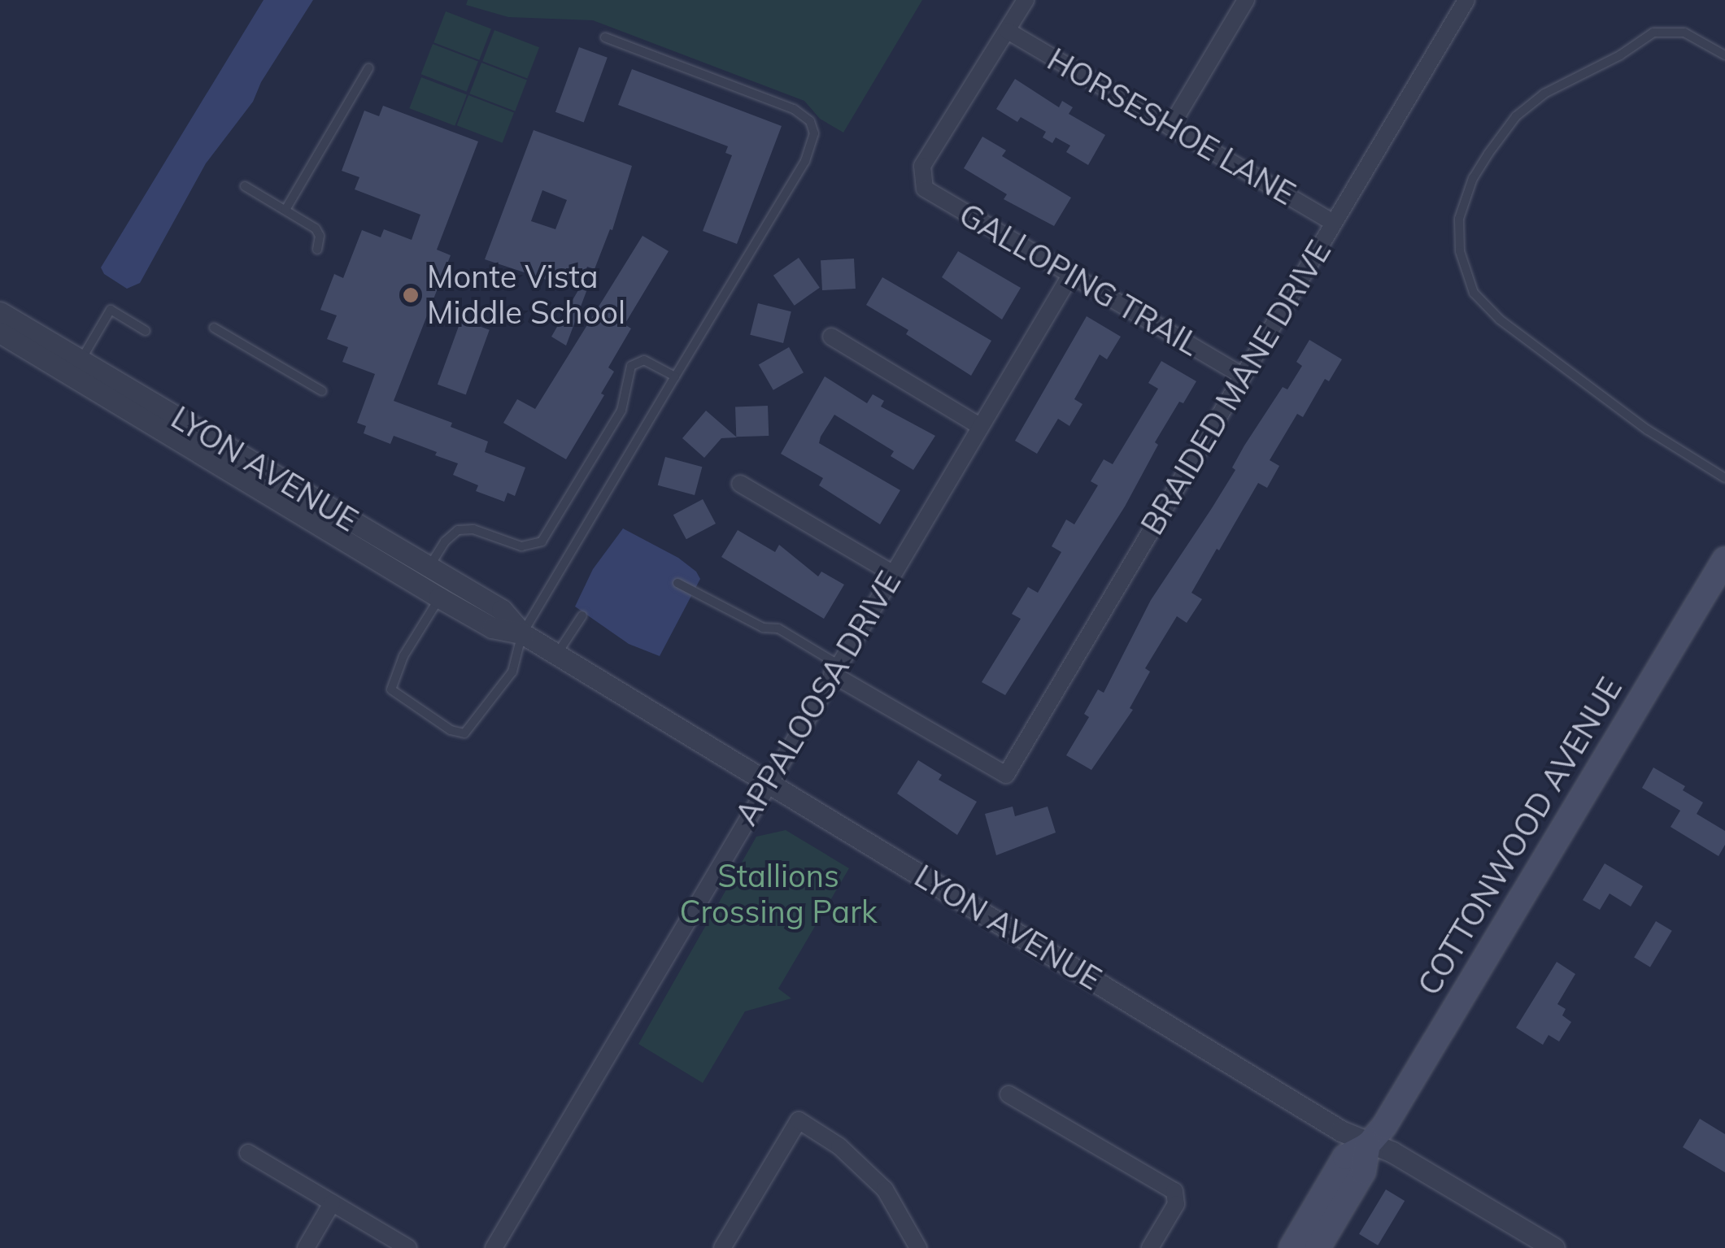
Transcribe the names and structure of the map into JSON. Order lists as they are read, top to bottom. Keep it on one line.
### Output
{"streets":{"main road":["COTTONWOOD AVENUE"],"street":["HORSESHOE LANE","GALLOPING TRAIL","BRAIDED MANE DRIVE","LYON AVENUE","APPALOOSA DRIVE"]},"crossings":[["HORSESHOE LANE","GALLOPING TRAIL"],["HORSESHOE LANE","BRAIDED MANE DRIVE"],["GALLOPING TRAIL","BRAIDED MANE DRIVE"],["GALLOPING TRAIL","APPALOOSA DRIVE"],["BRAIDED MANE DRIVE","APPALOOSA DRIVE"],["LYON AVENUE","APPALOOSA DRIVE"],["LYON AVENUE","COTTONWOOD AVENUE"]],"parks":["Stallions Crossing Park"],"places":["Monte Vista Middle School"]}
